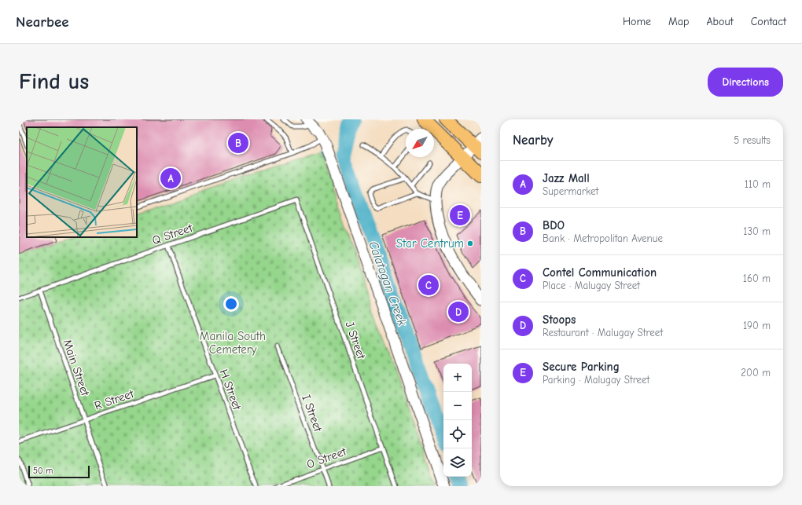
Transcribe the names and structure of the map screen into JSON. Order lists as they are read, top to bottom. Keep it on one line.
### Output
{"streets":{"lane":["Q Street","J Street","Main Street","H Street","R Street","I Street","O Street"]},"crossings":[["Q Street","J Street"],["Q Street","Main Street"],["Q Street","H Street"],["J Street","O Street"],["Main Street","R Street"],["H Street","R Street"],["I Street","O Street"]],"water":["Calatagan Creek"],"parks":["Manila South Cemetery"],"places":["Star Centrum"],"scale_bar":"50 m","north":"bottom left","page":{"header":"Nearbee","nav":["Home","Map","About","Contact"],"buttons":"Directions","title":"Find us","heading":["Nearby","5 results"],"pins":["B","A","E","C","D"],"list":[{"mark":"A","name":"Jazz Mall","note":"Supermarket","value":"110 m"},{"mark":"B","name":"BDO","note":"Bank · Metropolitan Avenue","value":"130 m"},{"mark":"C","name":"Contel Communication","note":"Place · Malugay Street","value":"160 m"},{"mark":"D","name":"Stoops","note":"Restaurant · Malugay Street","value":"190 m"},{"mark":"E","name":"Secure Parking","note":"Parking · Malugay Street","value":"200 m"}],"map_buttons":["+","−"],"scale":"50 m"}}
